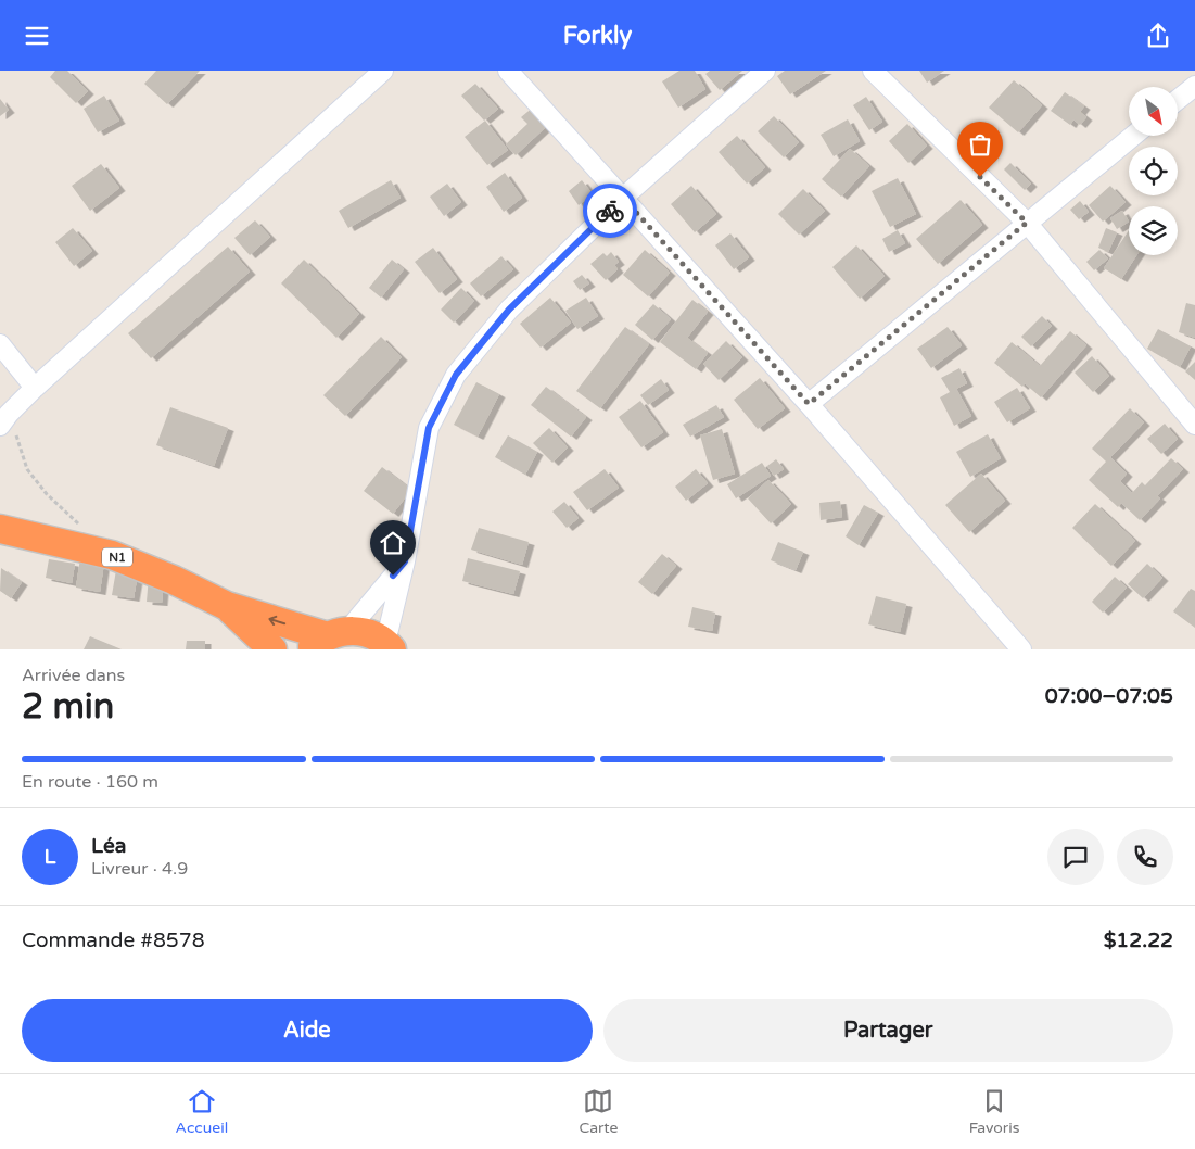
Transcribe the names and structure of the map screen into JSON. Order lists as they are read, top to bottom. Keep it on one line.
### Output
{"streets":{"highway":["N1"]},"north":"bottom right","page":{"header":"Forkly","heading":["2 min","Arrivée dans","07:00–07:05"],"panel":["Léa","Livreur · 4.9","Commande #8578","$12.22"],"bar":"En route · 160 m","round":"L","buttons":["Aide","Partager"],"tabs":["Accueil","Carte","Favoris"]}}
